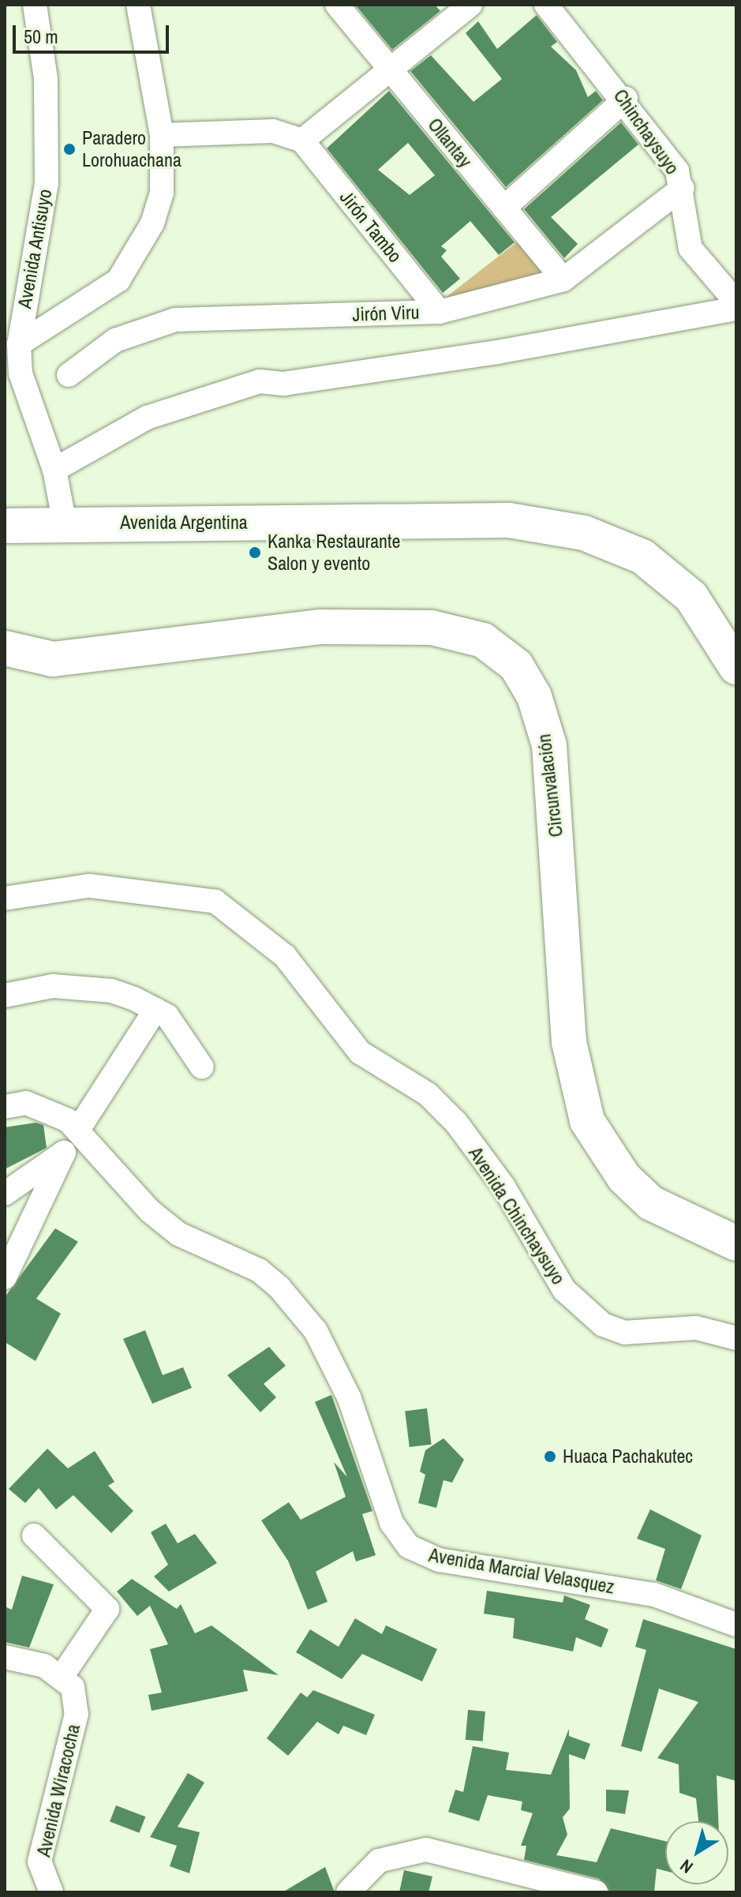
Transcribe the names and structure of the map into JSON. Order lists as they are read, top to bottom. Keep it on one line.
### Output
{"streets":{"highway":["Avenida Argentina","Circunvalación"],"street":["Chinchaysuyo","Ollantay","Jirón Tambo","Avenida Antisuyo","Jirón Viru","Avenida Chinchaysuyo","Avenida Marcial Velasquez","Avenida Wiracocha"]},"crossings":[["Chinchaysuyo","Jirón Viru"],["Ollantay","Jirón Viru"],["Jirón Tambo","Jirón Viru"],["Avenida Antisuyo","Avenida Argentina"]],"places":["Paradero Lorohuachana","Kanka Restaurante Salon y evento","Huaca Pachakutec"],"scale_bar":"50 m","north":"bottom left"}
